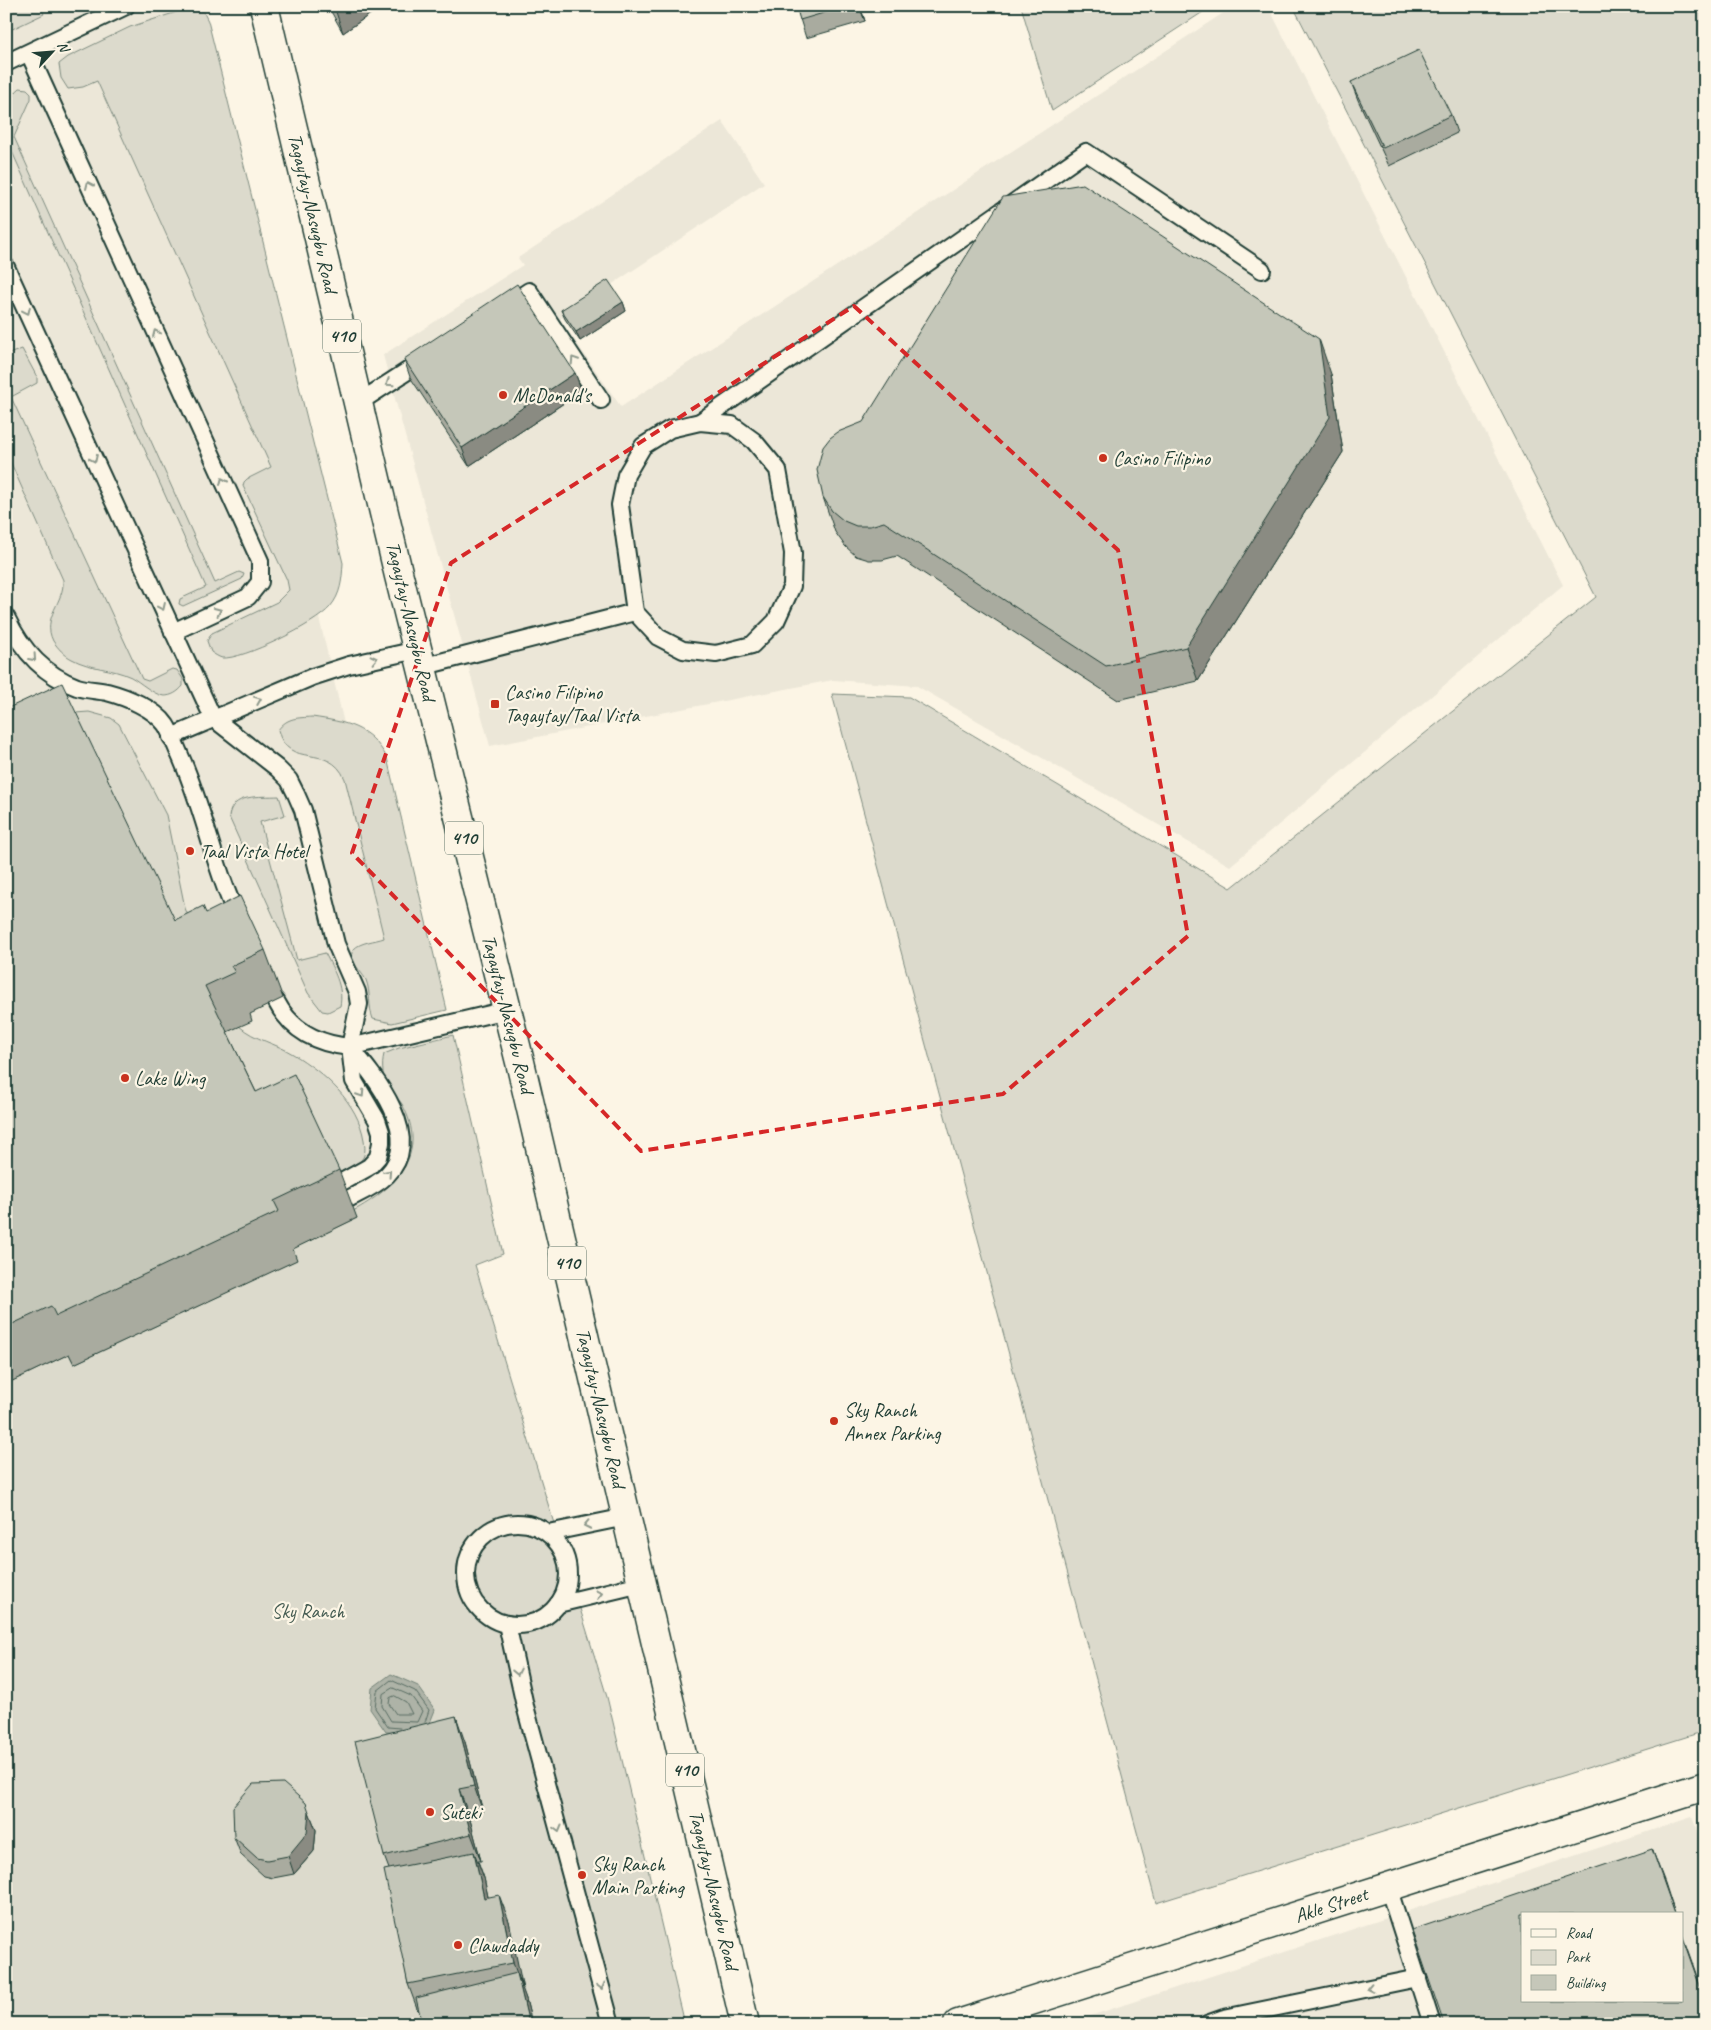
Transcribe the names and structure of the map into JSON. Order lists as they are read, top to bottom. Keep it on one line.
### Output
{"streets":{"main road":["Tagaytay-Nasugbu Road","410","Akle Street"]},"parks":["Sky Ranch"],"places":{"other":["McDonald's","Casino Filipino","Taal Vista Hotel","Lake Wing","Sky Ranch Annex Parking","Suteki","Sky Ranch Main Parking","Clawdaddy"],"transit":["Casino Filipino Tagaytay/Taal Vista"]},"legend":["Road","Park","Building"],"north":"top right"}
